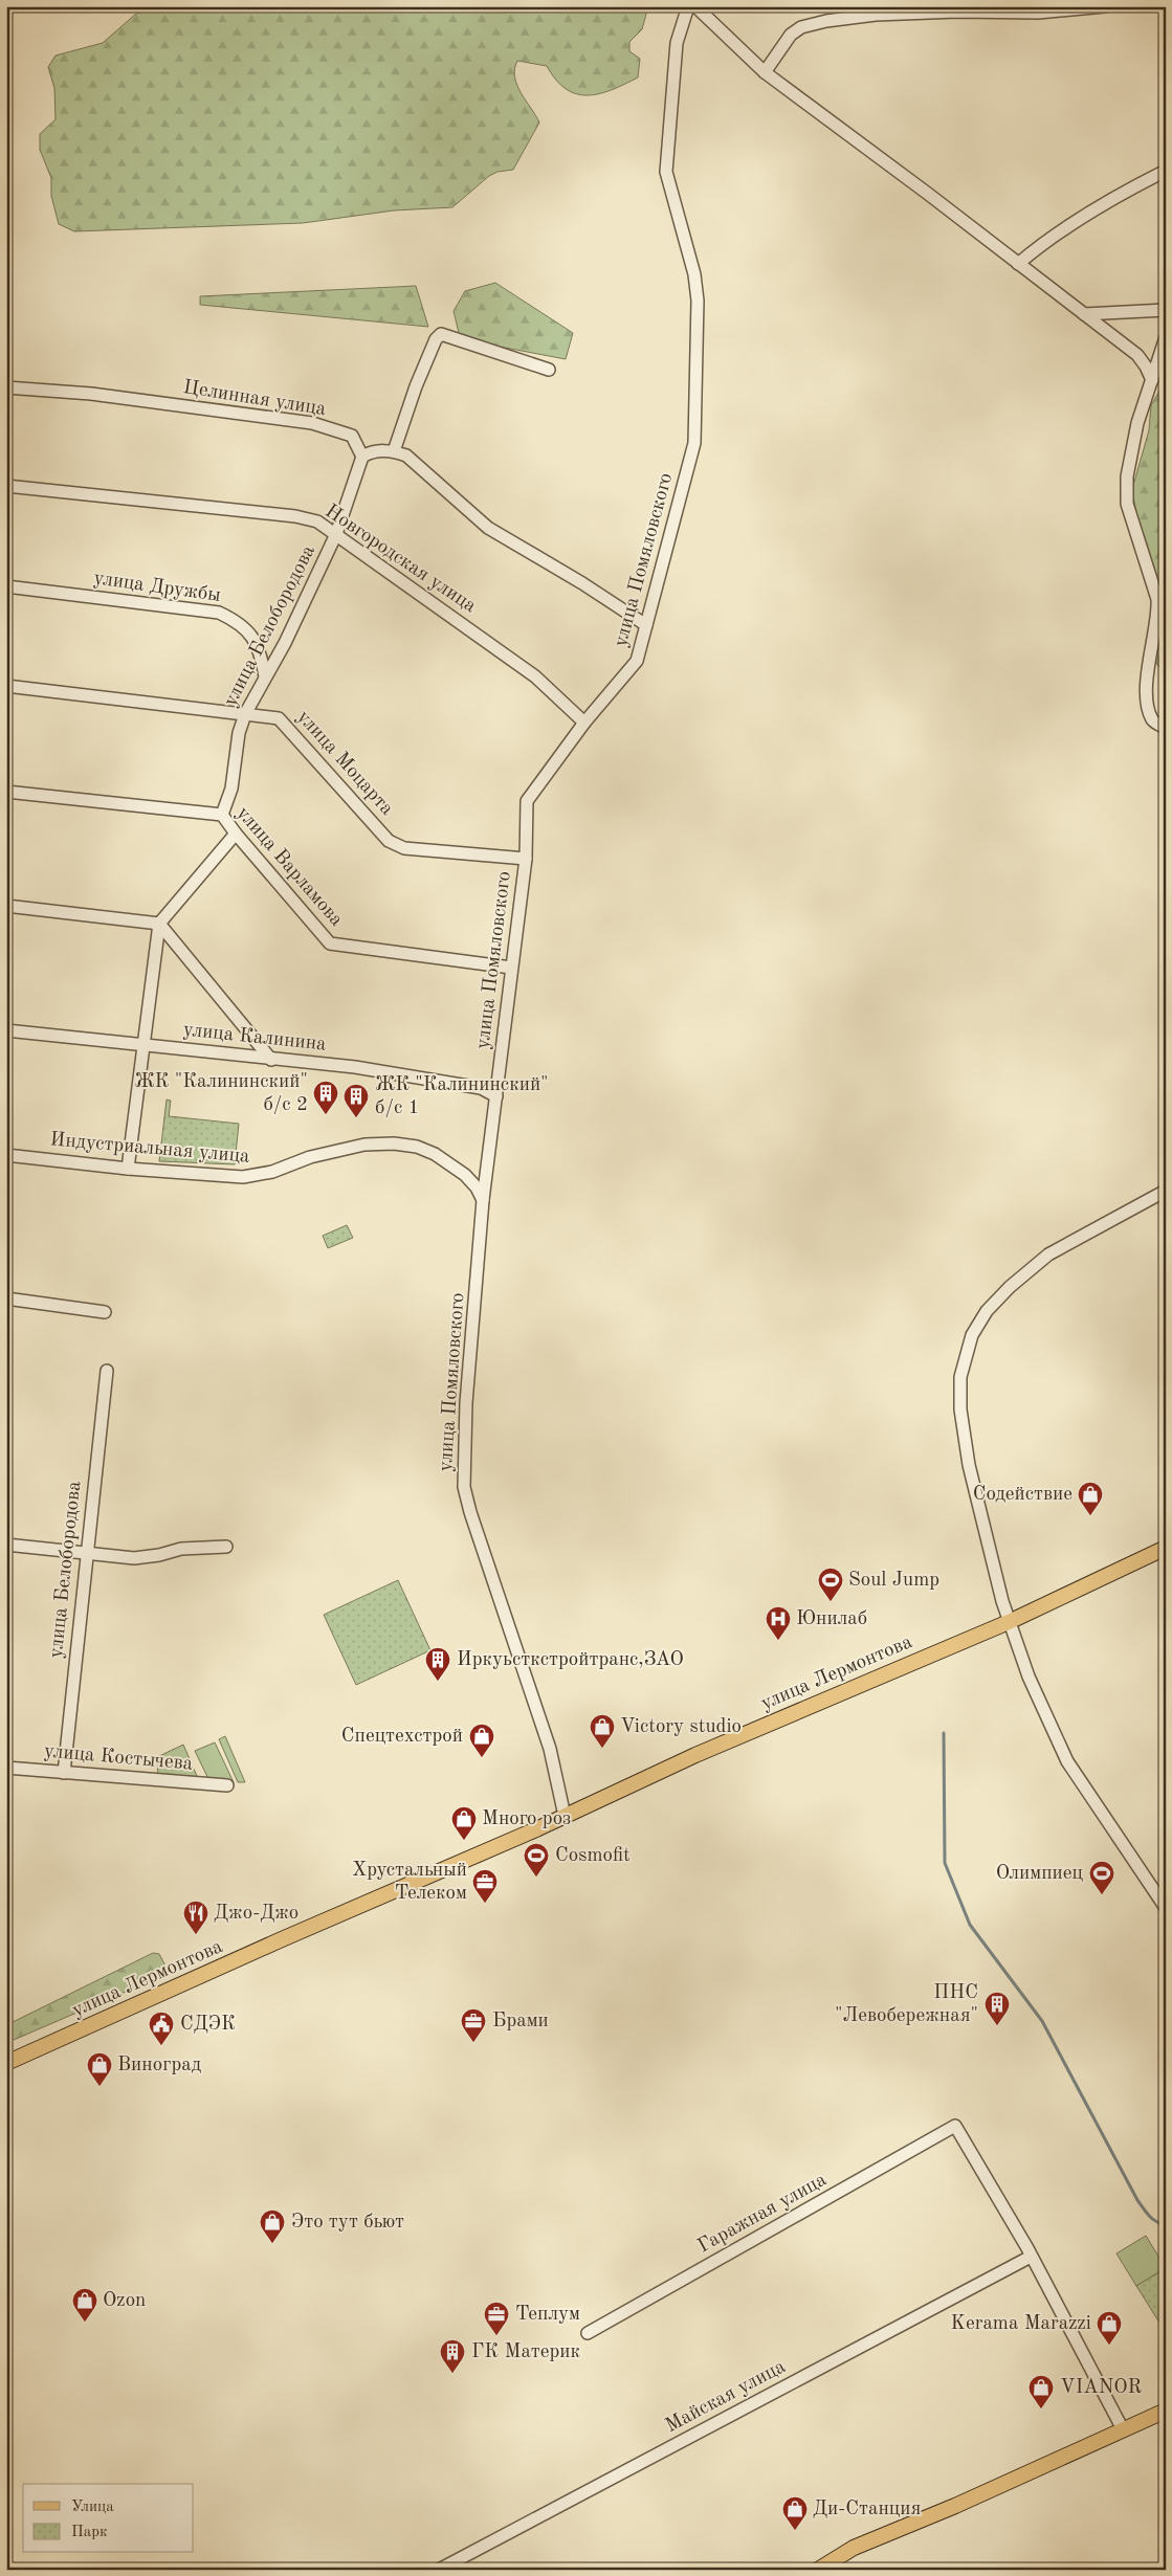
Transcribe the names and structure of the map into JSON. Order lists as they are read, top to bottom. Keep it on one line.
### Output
{"streets":{"main road":["улица Лермонтова"],"street":["Целинная улица","Новгородская улица","улица Помяловского","улица Дружбы","улица Белобородова","улица Моцарта","улица Варламова","улица Калинина","Индустриальная улица","улица Костычева","Гаражная улица","Майская улица"]},"crossings":[["Целинная улица","улица Белобородова"],["Новгородская улица","улица Помяловского"],["Новгородская улица","улица Белобородова"],["улица Помяловского","улица Моцарта"],["улица Помяловского","улица Варламова"],["улица Помяловского","улица Калинина"],["улица Помяловского","Индустриальная улица"],["улица Помяловского","улица Лермонтова"],["улица Дружбы","улица Белобородова"],["улица Белобородова","улица Моцарта"],["улица Белобородова","улица Варламова"],["улица Белобородова","улица Костычева"],["Гаражная улица","Майская улица"]],"places":{"building":["ЖК \"Калининский\" б/с 2","ЖК \"Калининский\" б/с 1","Иркуьсткстройтранс,ЗАО","ПНС \"Левобережная\"","ГК Материк"],"shop":["Содействие","Victory studio","Спецтехстрой","Много роз","Виноград","Это тут бьют","Ozon","Kerama Marazzi","VIANOR","Ди-Станция"],"sports":["Soul Jump","Cosmofit","Олимпиец"],"hospital":["Юнилаб"],"office":["Хрустальный Телеком","Брами","Теплум"],"restaurant":["Джо-Джо"],"public building":["СДЭК"]},"legend":["Улица","Парк"]}
